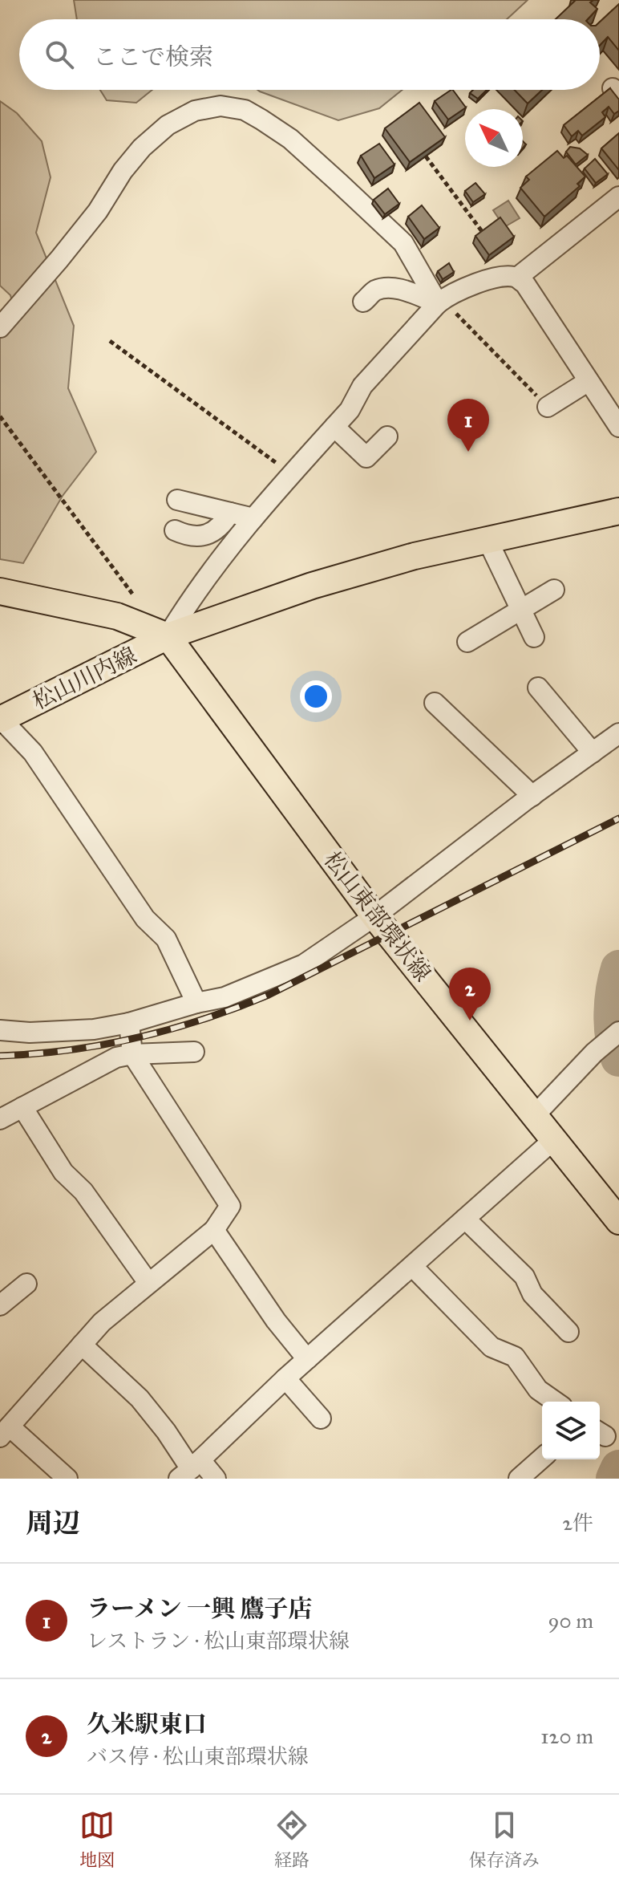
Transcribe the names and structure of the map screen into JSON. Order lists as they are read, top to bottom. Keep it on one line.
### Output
{"streets":{"main road":["松山川内線","松山東部環状線"]},"crossings":[["松山川内線","松山東部環状線"]],"north":"top left","page":{"search":"ここで検索","pins":["1","2"],"heading":["周辺","2件"],"list":[{"mark":"1","name":"ラーメン 一興 鷹子店","note":"レストラン · 松山東部環状線","value":"90 m"},{"mark":"2","name":"久米駅東口","note":"バス停 · 松山東部環状線","value":"120 m"}],"nav":["地図","経路","保存済み"]}}
